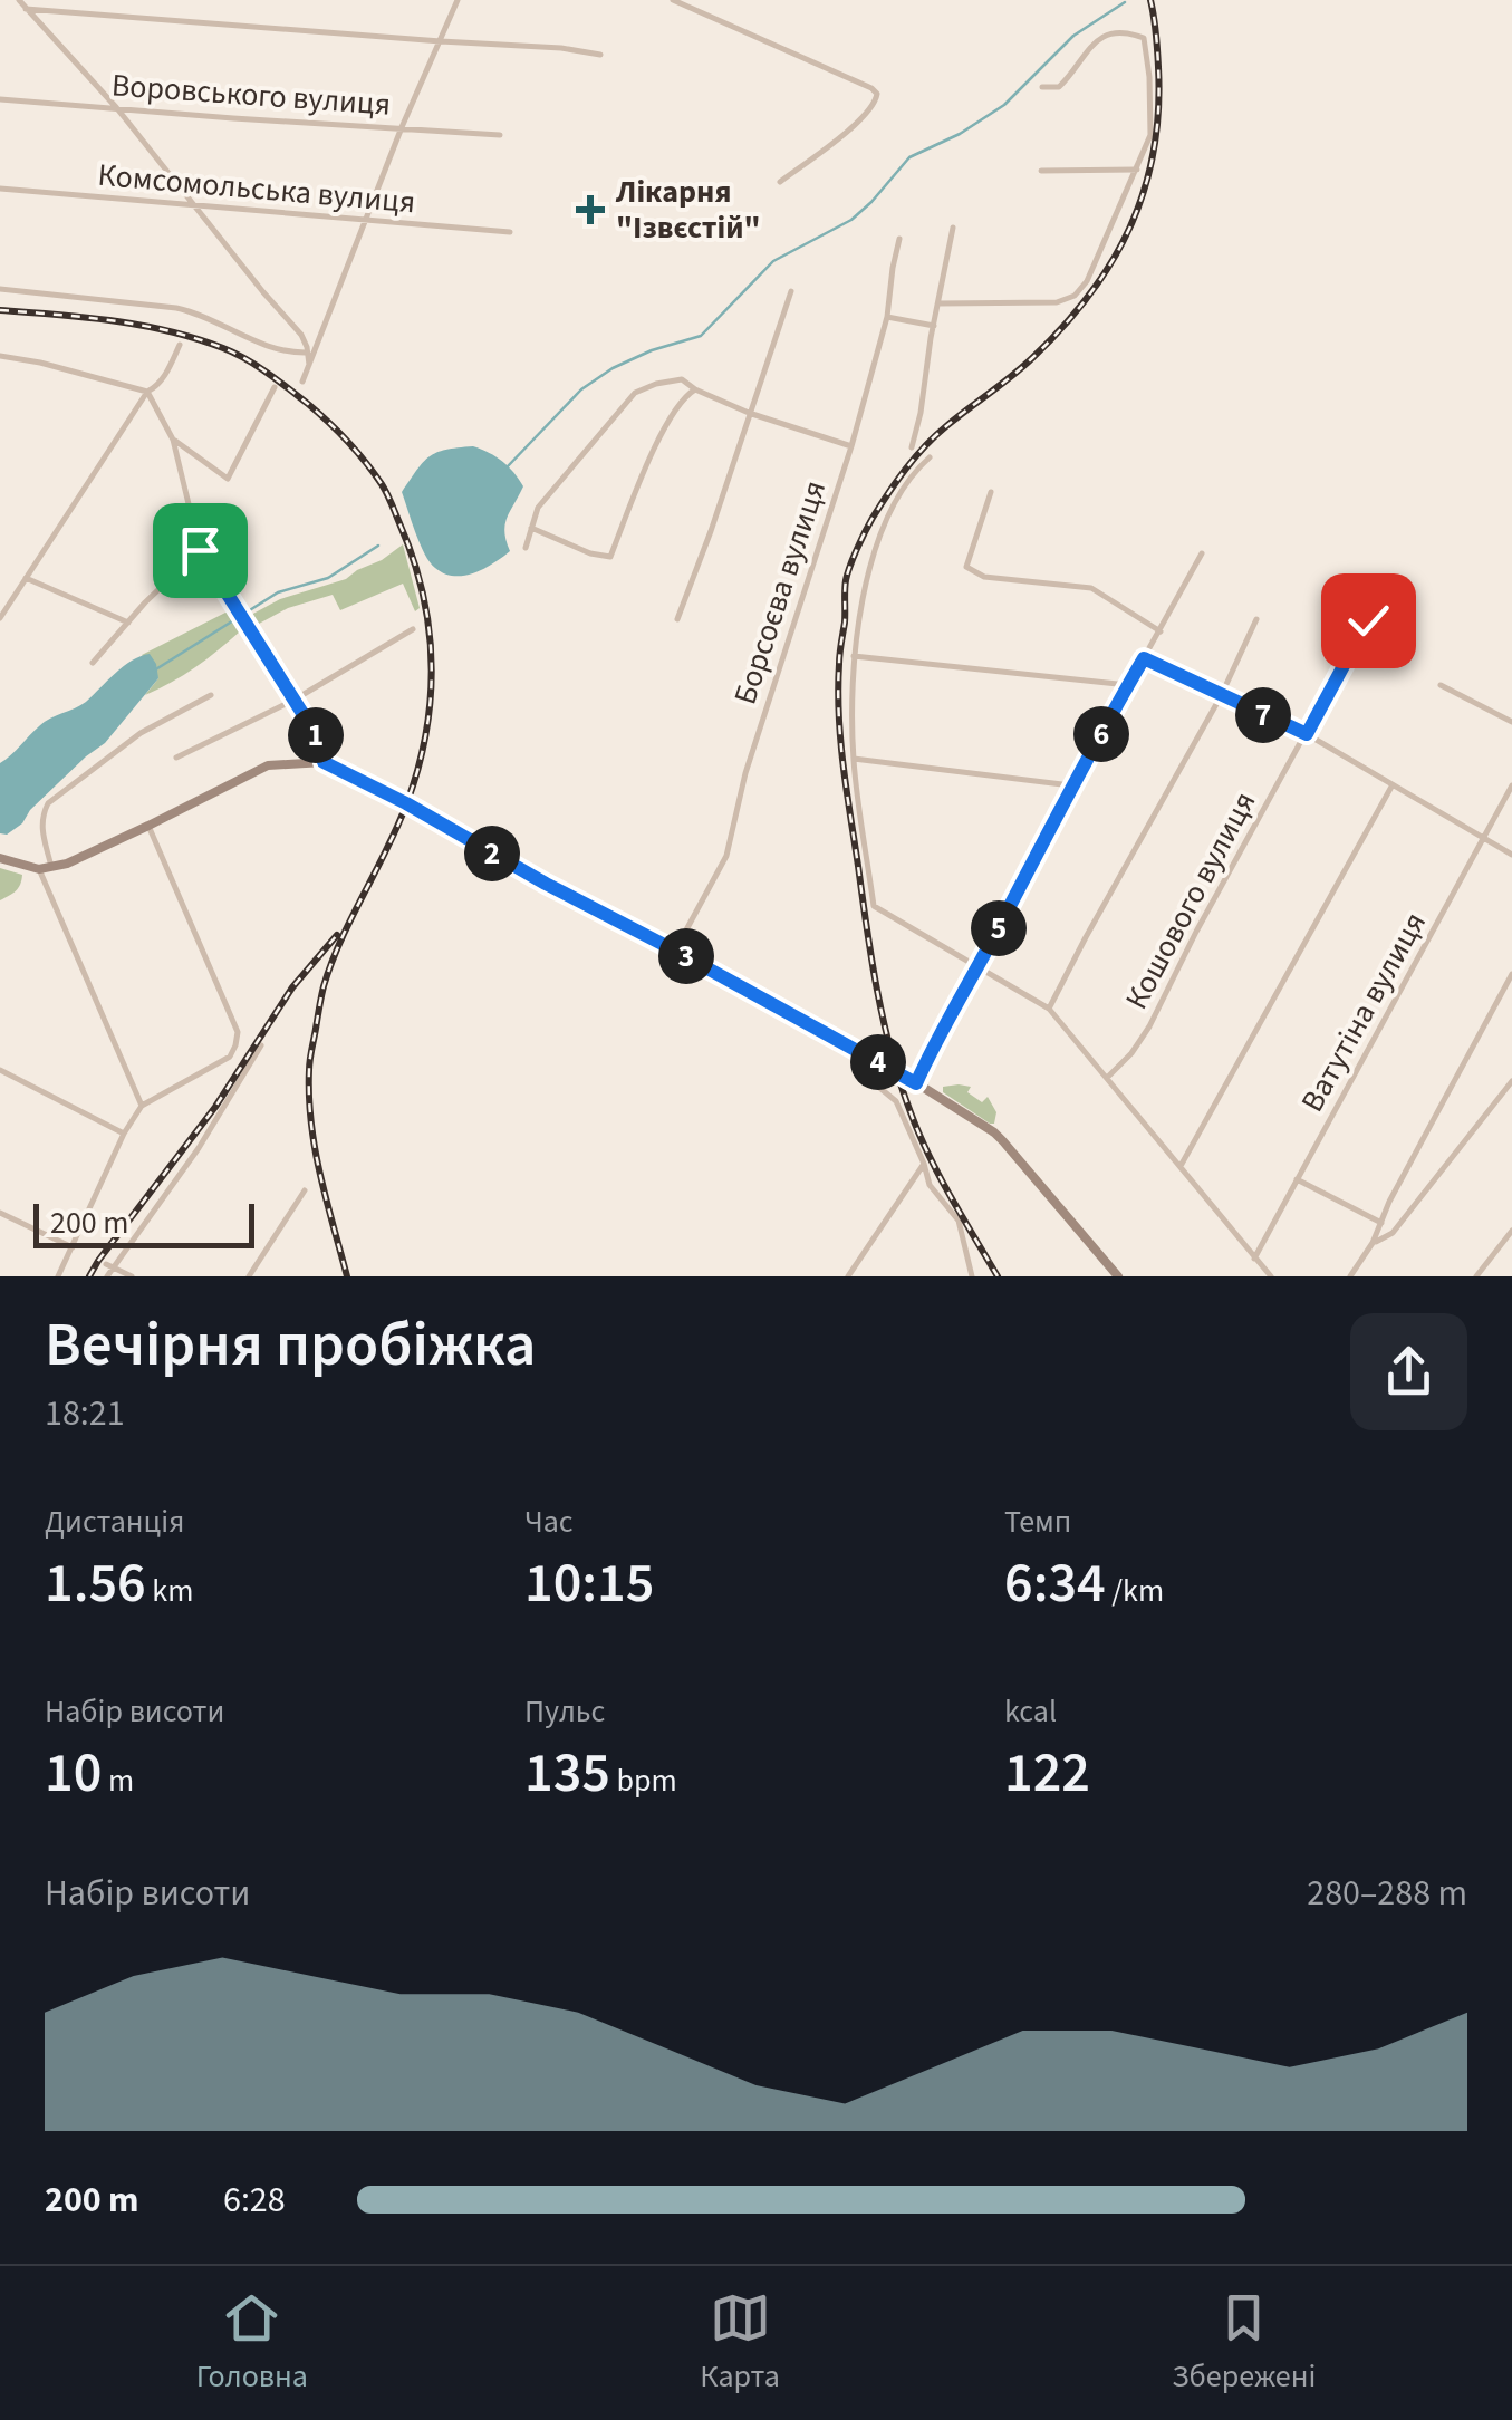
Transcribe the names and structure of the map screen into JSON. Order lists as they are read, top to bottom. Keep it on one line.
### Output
{"streets":{"street":["Воровського вулиця","Комсомольська вулиця","Борсоєва вулиця","Кошового вулиця","Ватутіна вулиця"]},"places":{"health":["Лікарня \"Ізвєстій\""]},"scale_bar":"200 m","page":{"pins":["7","6","1","2","5","3","4"],"scale":"200 m","heading":["Вечірня пробіжка","18:21"],"stats":[["Дистанція","1.56 km"],["Час","10:15"],["Темп","6:34 /km"],["Набір висоти","10 m"],["Пульс","135 bpm"],["kcal","122"]],"chart":["Набір висоти","280–288 m"],"list":[{"name":"200 m","note":"6:28"}],"tabs":["Головна","Карта","Збережені"]}}
